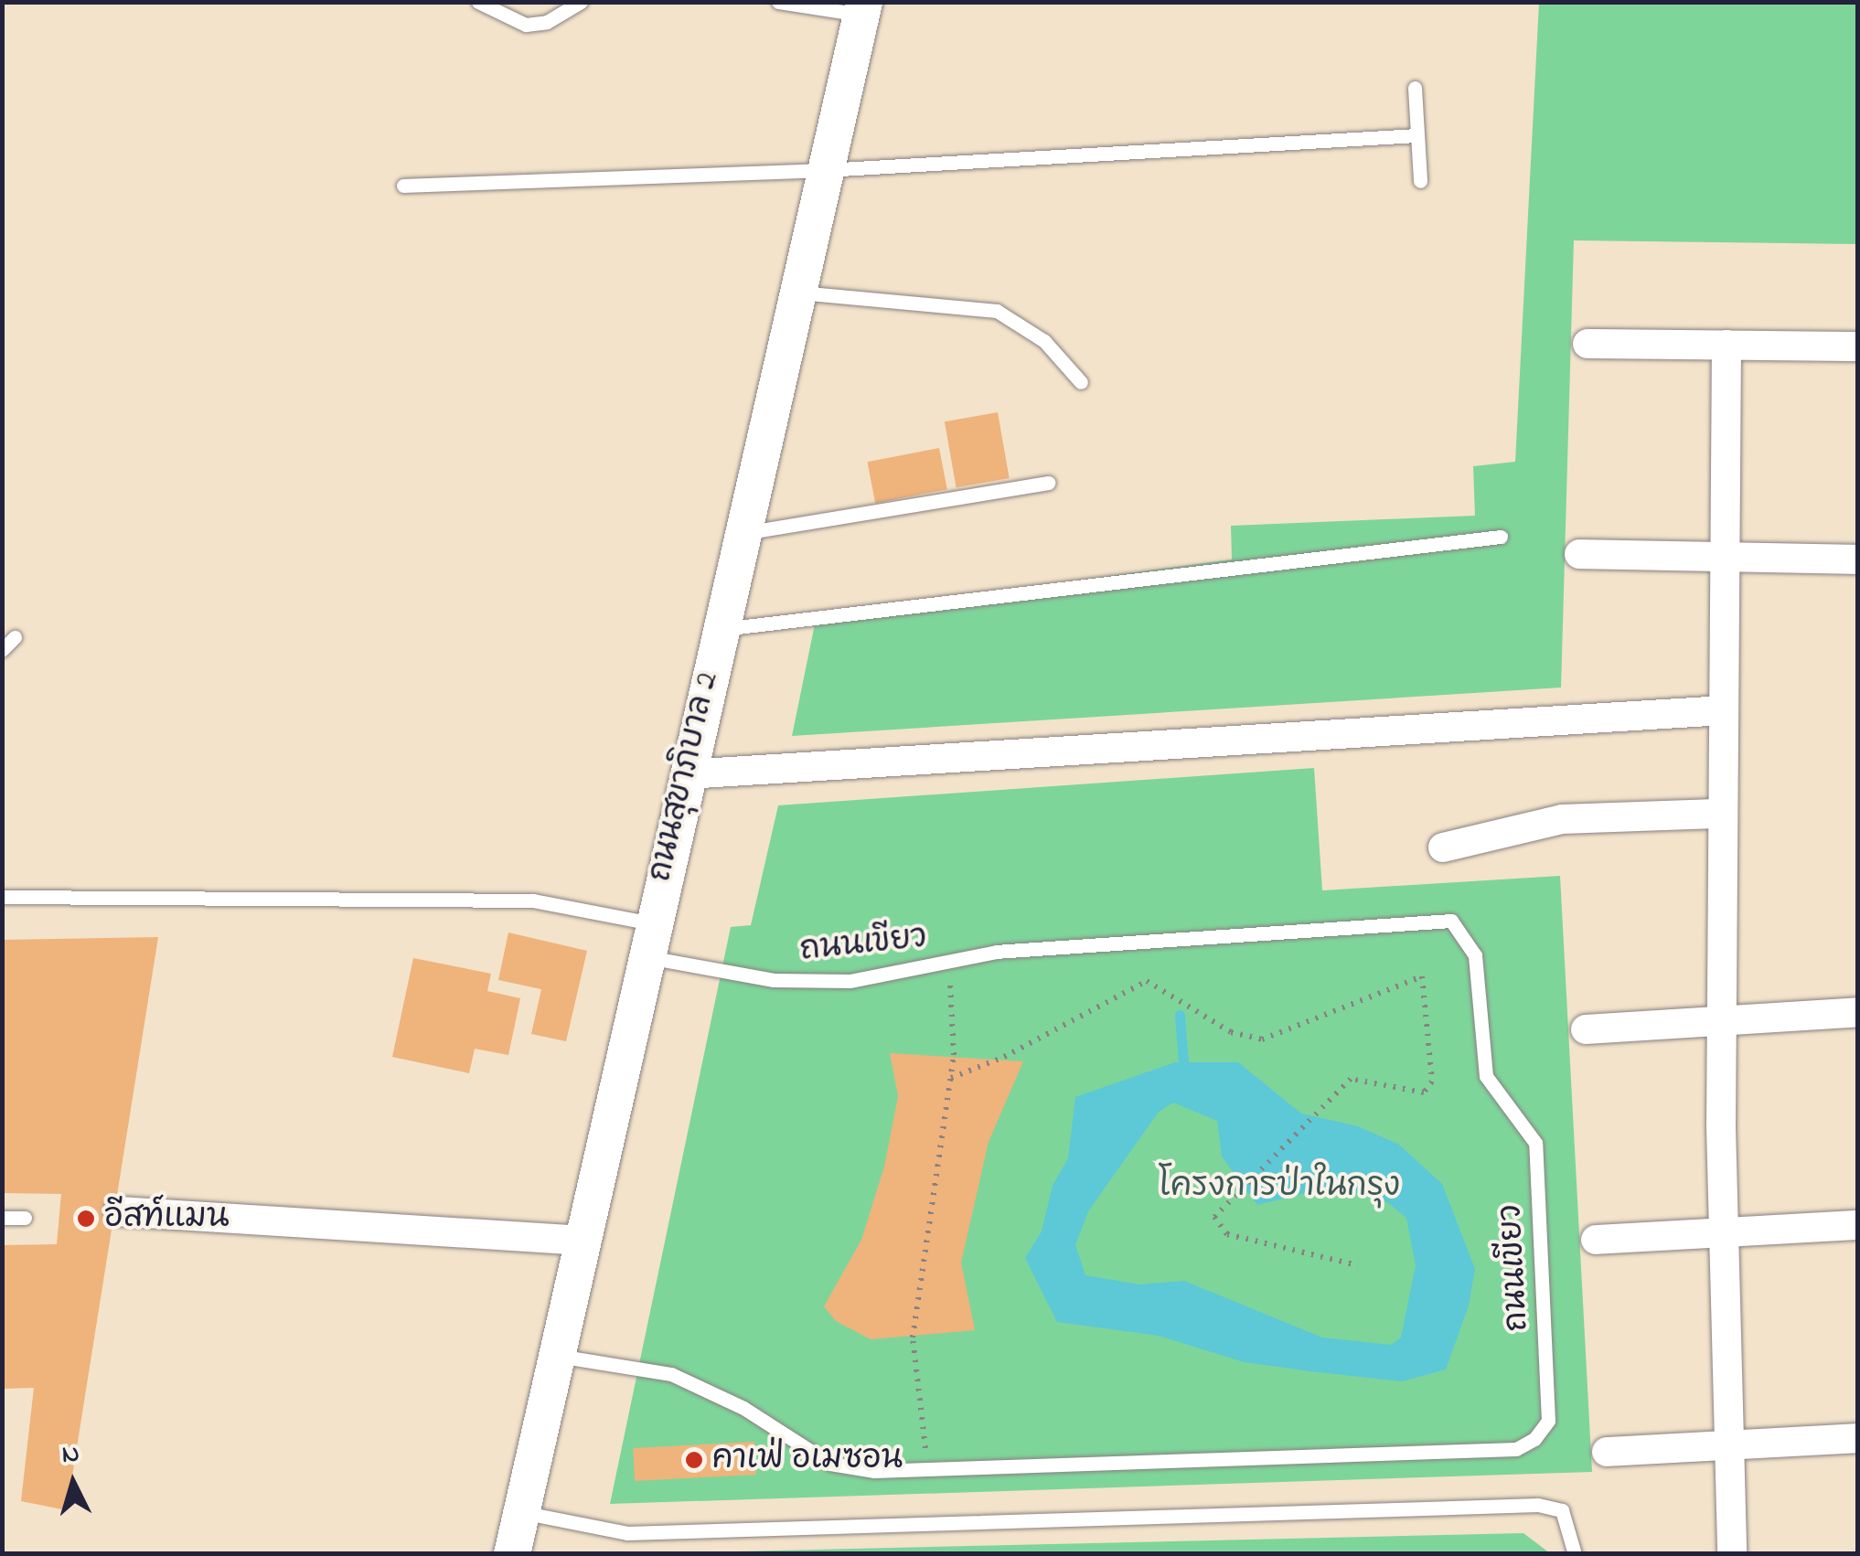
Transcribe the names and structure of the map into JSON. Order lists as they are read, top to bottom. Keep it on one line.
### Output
{"streets":{"street":["ถนนสุขาภิบาล 2"],"lane":["ถนนเขียว"]},"crossings":[["ถนนสุขาภิบาล 2","ถนนเขียว"]],"parks":["โครงการป่าในกรุง"],"places":["อีสท์แมน","คาเฟ่ อเมซอน"],"north":"top"}
